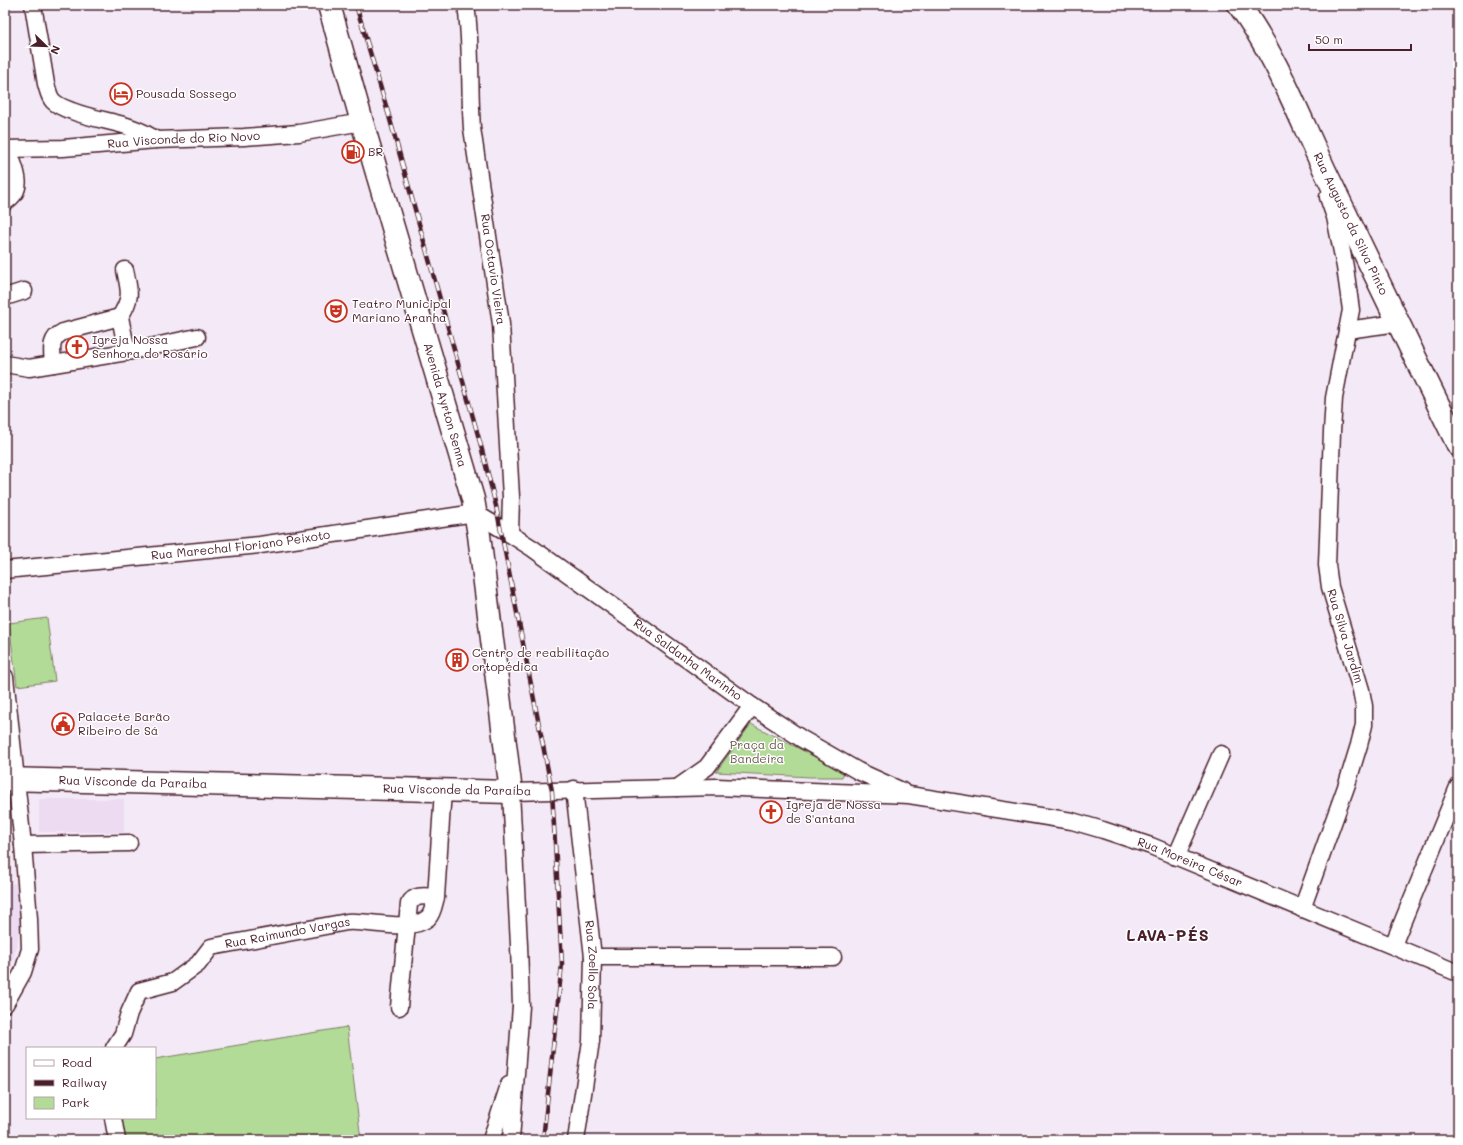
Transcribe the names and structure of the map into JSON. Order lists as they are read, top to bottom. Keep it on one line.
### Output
{"streets":{"main road":["Rua Augusto da Silva Pinto","Avenida Ayrton Senna","Rua Visconde da Paraíba"],"street":["Rua Visconde do Rio Novo","Rua Octavio Vieira","Rua Marechal Floriano Peixoto","Rua Silva Jardim","Rua Saldanha Marinho","Rua Moreira César","Rua Raimundo Vargas","Rua Zoello Sola"]},"crossings":[["Rua Visconde do Rio Novo","Avenida Ayrton Senna"],["Rua Augusto da Silva Pinto","Rua Silva Jardim"],["Rua Octavio Vieira","Rua Saldanha Marinho"],["Avenida Ayrton Senna","Rua Marechal Floriano Peixoto"],["Avenida Ayrton Senna","Rua Saldanha Marinho"],["Avenida Ayrton Senna","Rua Visconde da Paraíba"],["Rua Marechal Floriano Peixoto","Rua Saldanha Marinho"],["Rua Silva Jardim","Rua Moreira César"],["Rua Saldanha Marinho","Rua Visconde da Paraíba"],["Rua Saldanha Marinho","Rua Moreira César"],["Rua Visconde da Paraíba","Rua Moreira César"],["Rua Visconde da Paraíba","Rua Raimundo Vargas"],["Rua Visconde da Paraíba","Rua Zoello Sola"]],"districts":["LAVA-PÉS"],"parks":["Praça da Bandeira"],"places":{"hotel":["Pousada Sossego"],"fuel station":["BR"],"theatre":["Teatro Municipal Mariano Aranha"],"church":["Igreja Nossa Senhora do Rosário","Igreja de Nossa de S'antana"],"building":["Centro de reabilitação ortopédica"],"public building":["Palacete Barão Ribeiro de Sá"]},"legend":["Road","Railway","Park"],"scale_bar":"50 m","north":"bottom right"}
